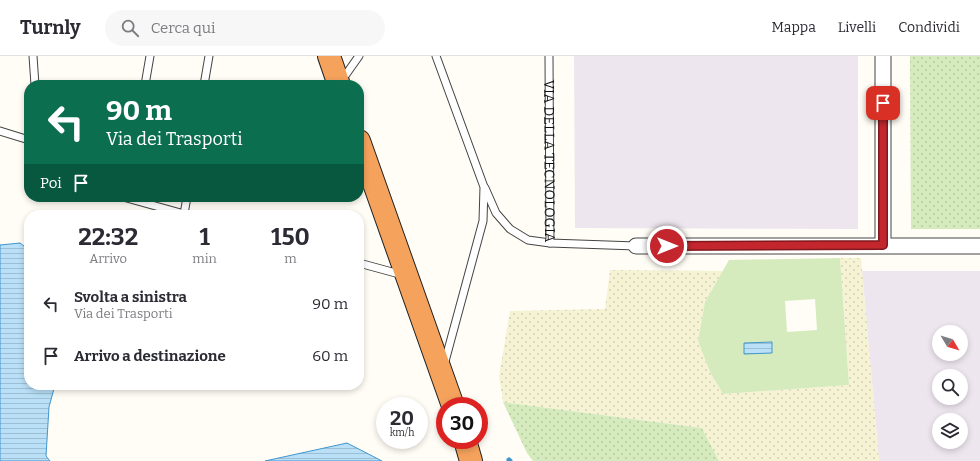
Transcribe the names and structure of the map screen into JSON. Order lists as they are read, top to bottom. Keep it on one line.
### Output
{"streets":{"street":["VIA DELLA TECNOLOGIA"]},"north":"bottom right","page":{"header":"Turnly","search":"Cerca qui","nav":["Mappa","Livelli","Condividi"],"turn":["90 m","Via dei Trasporti"],"then":"Poi","eta":["22:32","Arrivo","1","min","150","m"],"list":[{"name":"Svolta a sinistra","note":"Via dei Trasporti","value":"90 m"},{"name":"Arrivo a destinazione","value":"60 m"}],"speed":"20 km/h","limit":"30"}}
